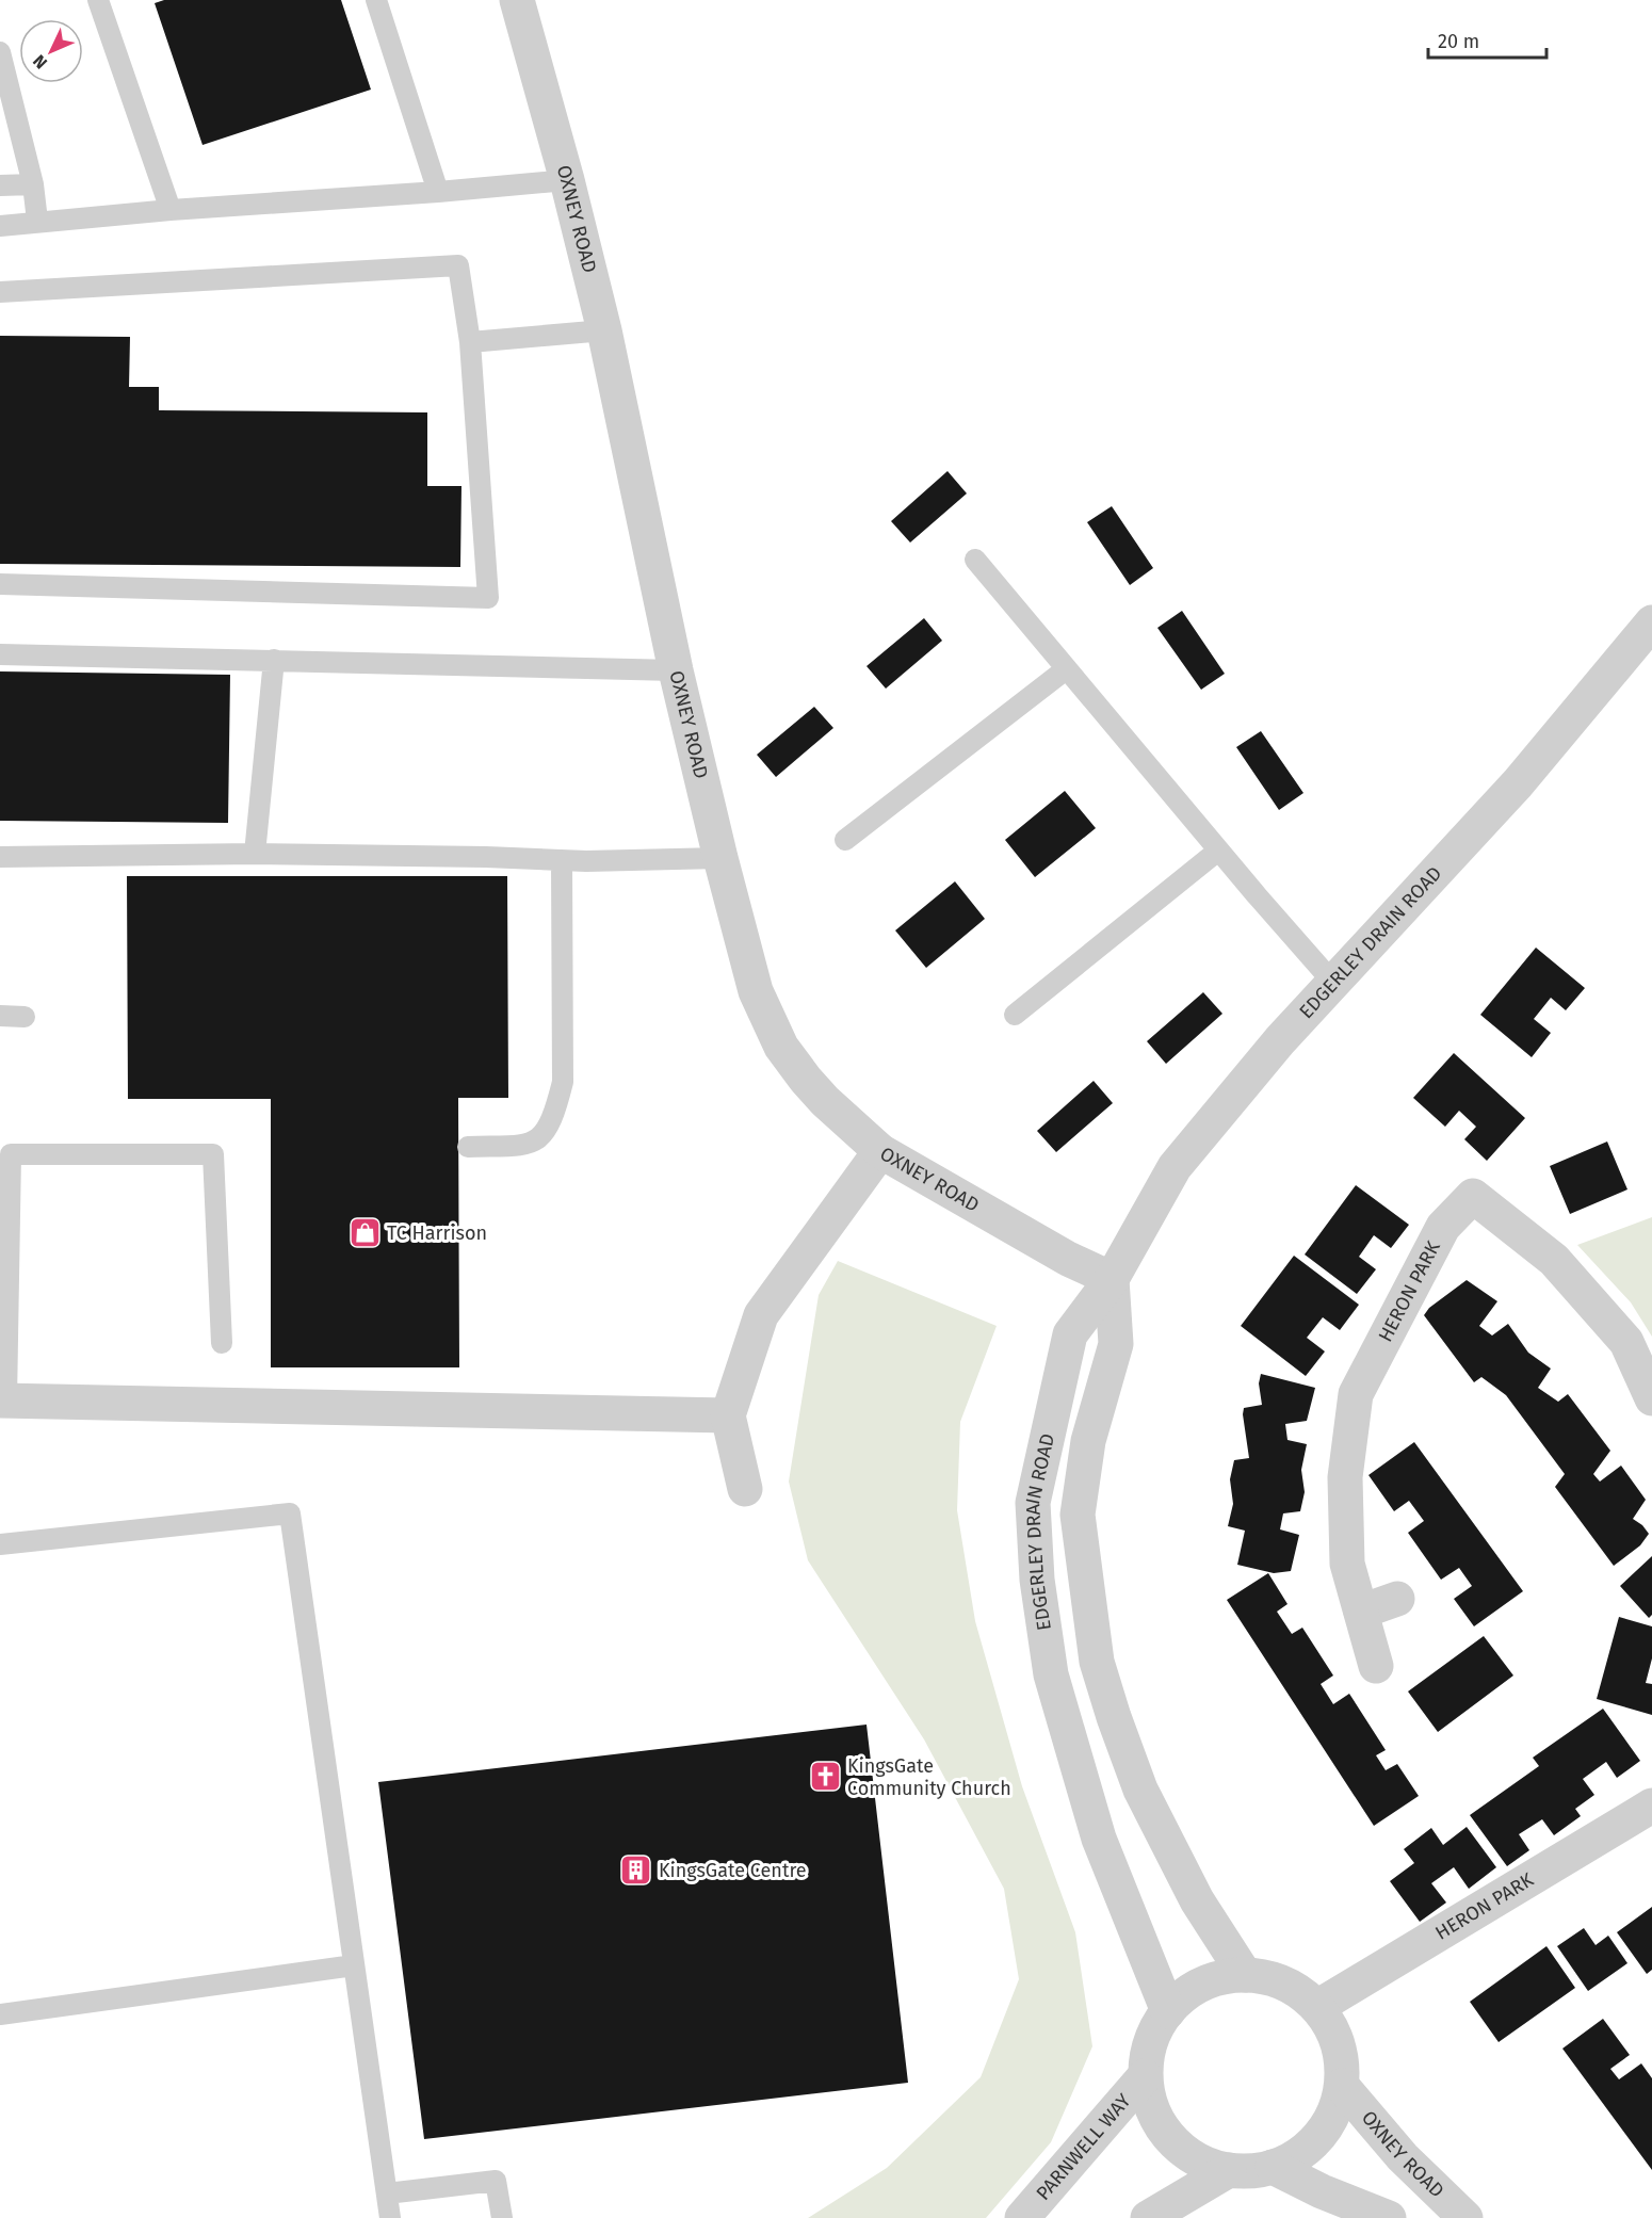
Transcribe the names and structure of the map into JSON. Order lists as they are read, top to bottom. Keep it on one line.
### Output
{"streets":{"street":["OXNEY ROAD","EDGERLEY DRAIN ROAD","HERON PARK","PARNWELL WAY"]},"crossings":[["OXNEY ROAD","EDGERLEY DRAIN ROAD"],["OXNEY ROAD","HERON PARK"],["OXNEY ROAD","PARNWELL WAY"],["EDGERLEY DRAIN ROAD","HERON PARK"],["EDGERLEY DRAIN ROAD","PARNWELL WAY"],["HERON PARK","PARNWELL WAY"]],"places":{"shop":["TC Harrison"],"church":["KingsGate Community Church"],"building":["KingsGate Centre"]},"scale_bar":"20 m","north":"bottom left"}
